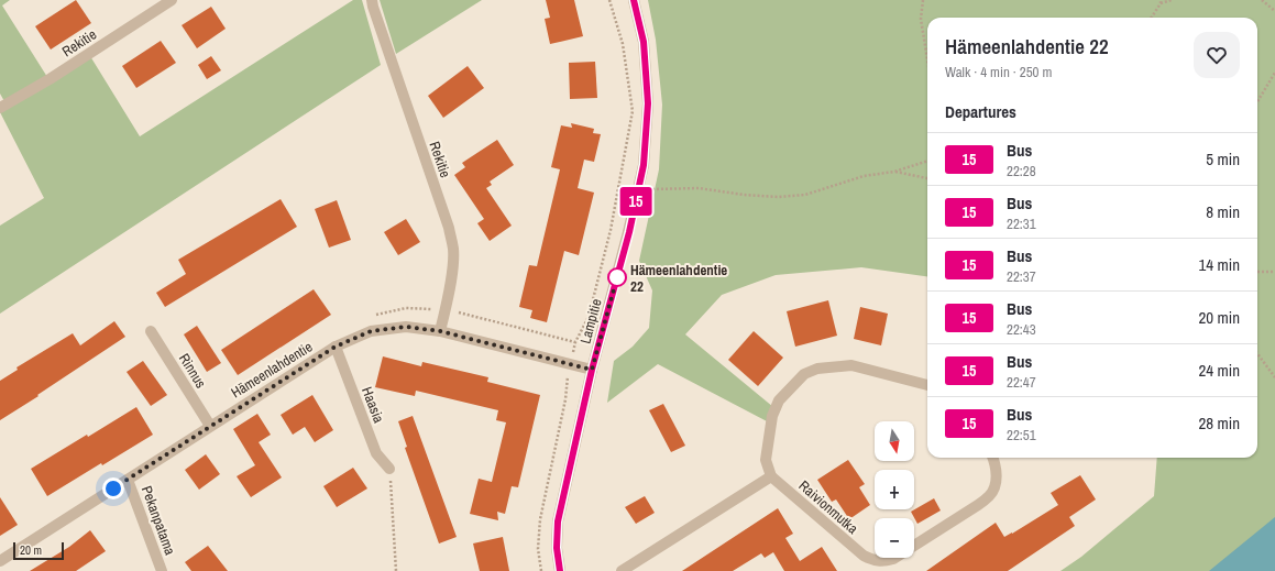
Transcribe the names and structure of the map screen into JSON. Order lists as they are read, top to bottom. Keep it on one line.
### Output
{"streets":{"street":["Rekitie","Lampitie","Hämeenlahdentie","Rinnus","Haasia","Raivionmutka","Pekanpatama"]},"crossings":[["Rekitie","Hämeenlahdentie"],["Lampitie","Hämeenlahdentie"],["Hämeenlahdentie","Rinnus"],["Hämeenlahdentie","Haasia"],["Hämeenlahdentie","Pekanpatama"]],"places":["Hämeenlahdentie 22"],"lines":["bus line 15"],"scale_bar":"20 m","north":"bottom","page":{"on_map":"15","heading":[["Hämeenlahdentie 22","Walk · 4 min · 250 m"],"Departures"],"list":[{"mark":"15","name":"Bus","note":"22:28","value":"5 min"},{"mark":"15","name":"Bus","note":"22:31","value":"8 min"},{"mark":"15","name":"Bus","note":"22:37","value":"14 min"},{"mark":"15","name":"Bus","note":"22:43","value":"20 min"},{"mark":"15","name":"Bus","note":"22:47","value":"24 min"},{"mark":"15","name":"Bus","note":"22:51","value":"28 min"}],"map_buttons":["+","−"],"scale":"20 m"}}
